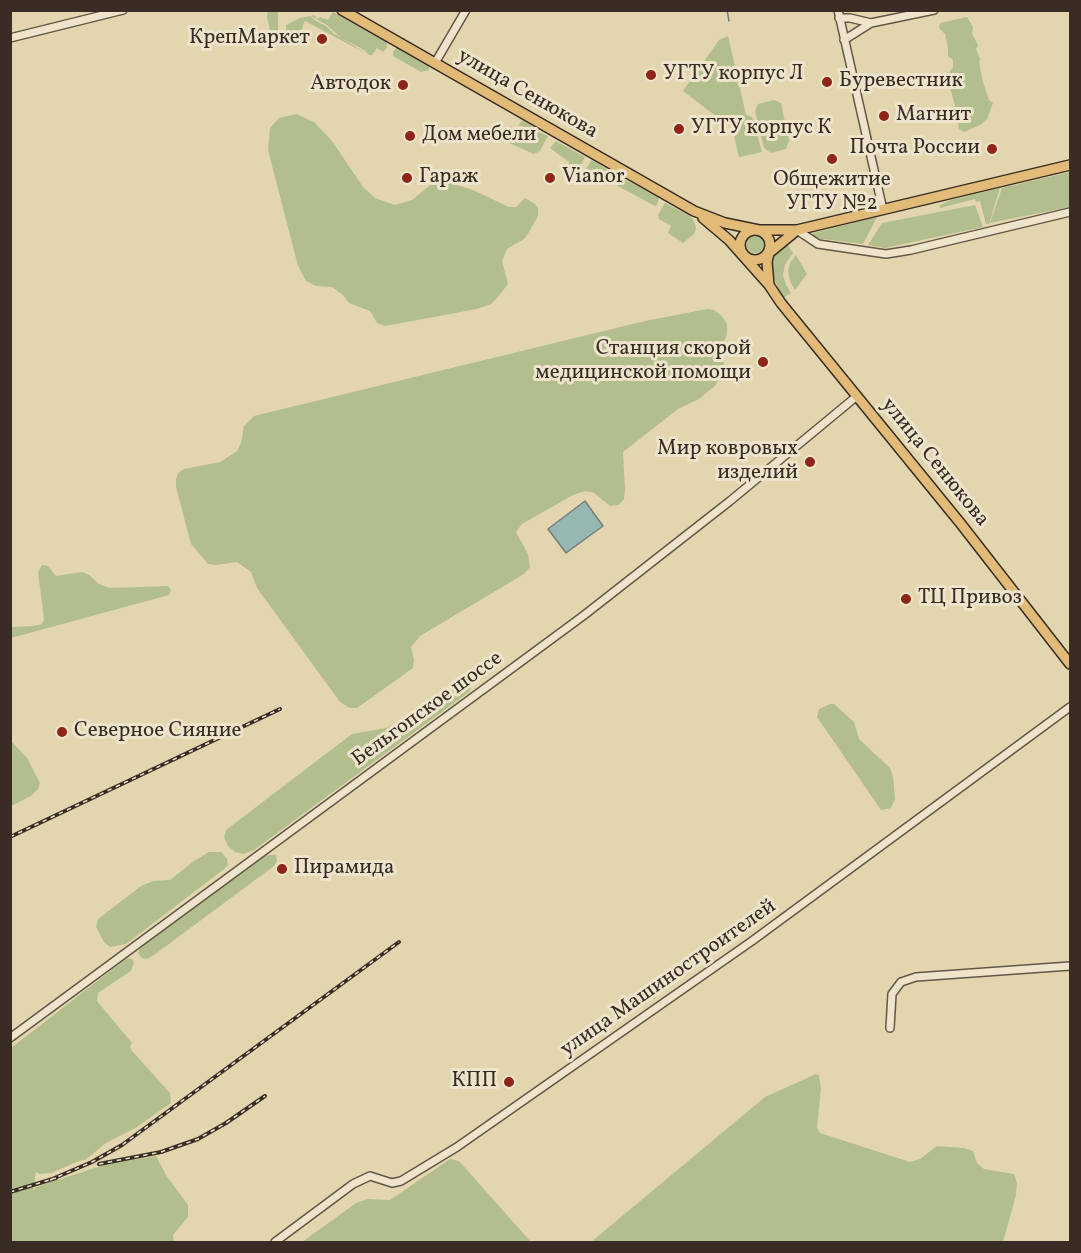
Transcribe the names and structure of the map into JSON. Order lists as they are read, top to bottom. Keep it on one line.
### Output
{"streets":{"main road":["улица Сенюкова"],"street":["Бельгопское шоссе","улица Машиностроителей"]},"crossings":[["улица Сенюкова","Бельгопское шоссе"]],"places":["КрепМаркет","УГТУ корпус Л","Буревестник","Автодок","Магнит","УГТУ корпус К","Дом мебели","Почта России","Общежитие УГТУ №2","Гараж","Vianor","Станция скорой медицинской помощи","Мир ковровых изделий","ТЦ Привоз","Северное Сияние","Пирамида","КПП"]}
